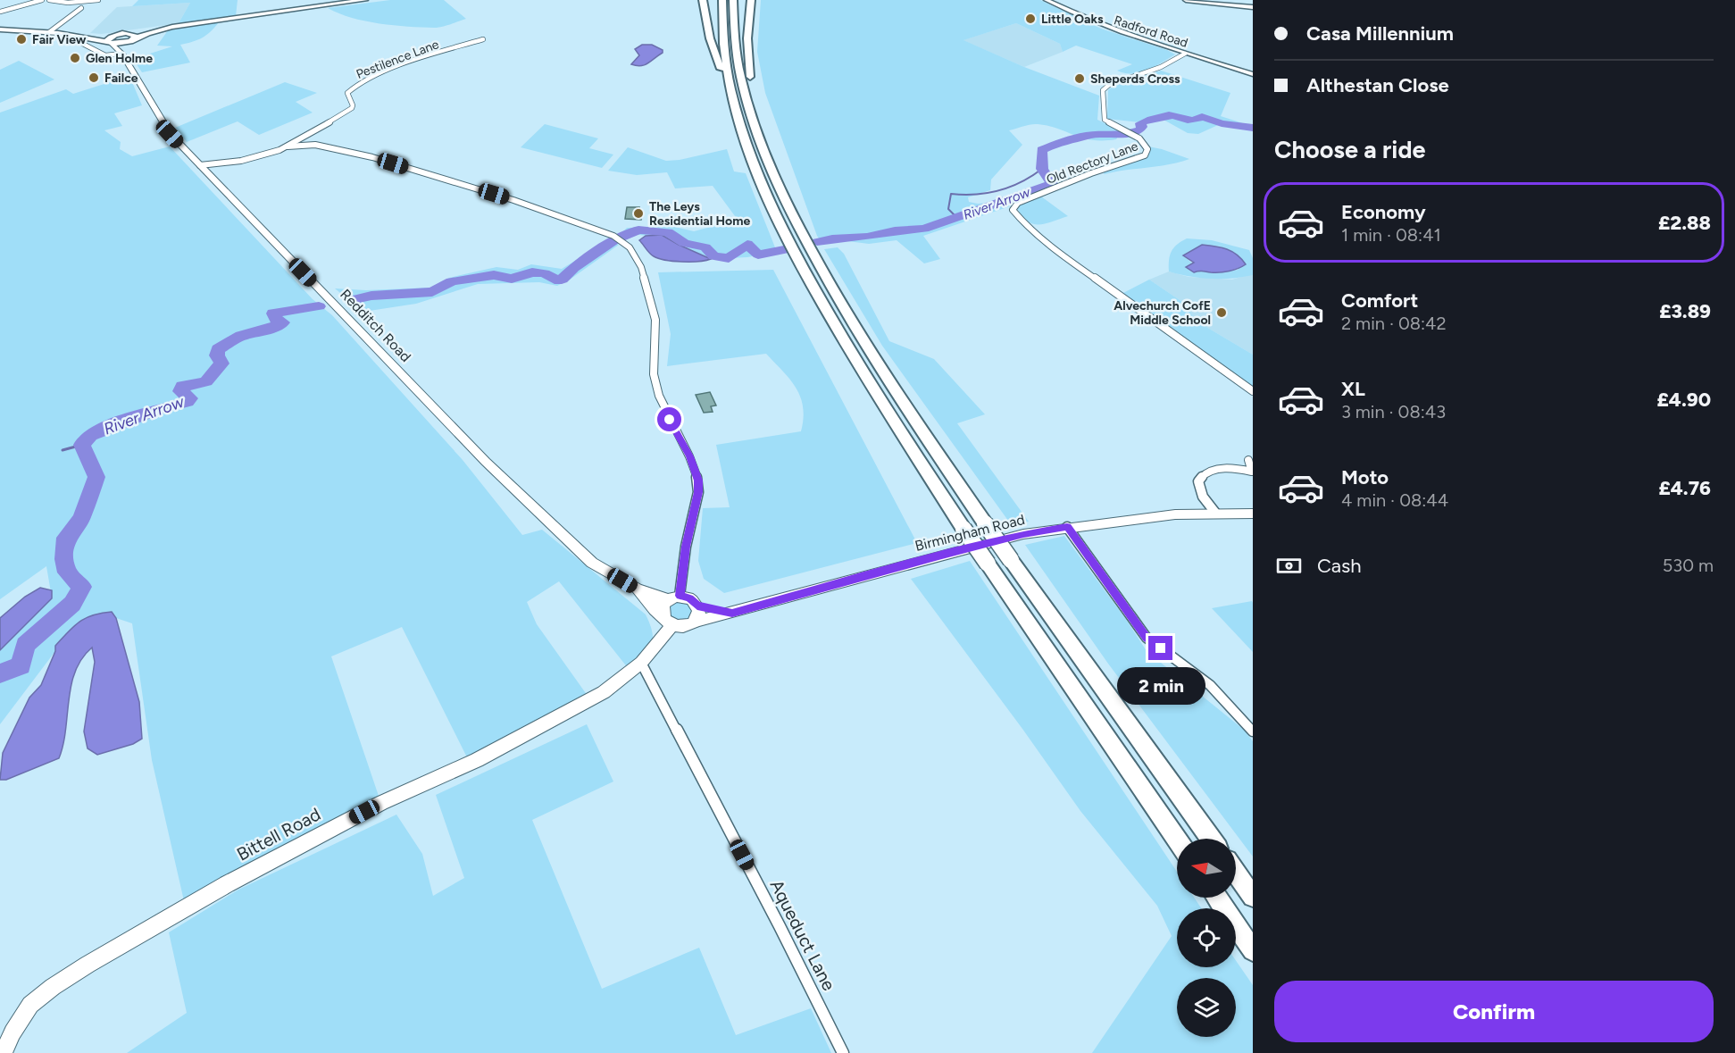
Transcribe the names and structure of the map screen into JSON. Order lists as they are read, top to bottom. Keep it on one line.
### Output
{"streets":{"main road":["Redditch Road","Birmingham Road","Bittell Road"],"street":["Radford Road","Pestilence Lane","Old Rectory Lane","Aqueduct Lane"]},"crossings":[["Radford Road","Old Rectory Lane"],["Redditch Road","Birmingham Road"],["Redditch Road","Bittell Road"],["Birmingham Road","Bittell Road"],["Bittell Road","Aqueduct Lane"]],"water":["River Arrow"],"places":["Little Oaks","Fair View","Glen Holme","Failce","Sheperds Cross","The Leys Residential Home","Alvechurch CofE Middle School"],"north":"left","page":{"banner":["Casa Millennium","Althestan Close"],"heading":"Choose a ride","list":[{"name":"Economy","note":"1 min · 08:41","value":"£2.88"},{"name":"Comfort","note":"2 min · 08:42","value":"£3.89"},{"name":"XL","note":"3 min · 08:43","value":"£4.90"},{"name":"Moto","note":"4 min · 08:44","value":"£4.76"}],"pay":["Cash","530 m"],"bubble":"2 min","buttons":"Confirm"}}
